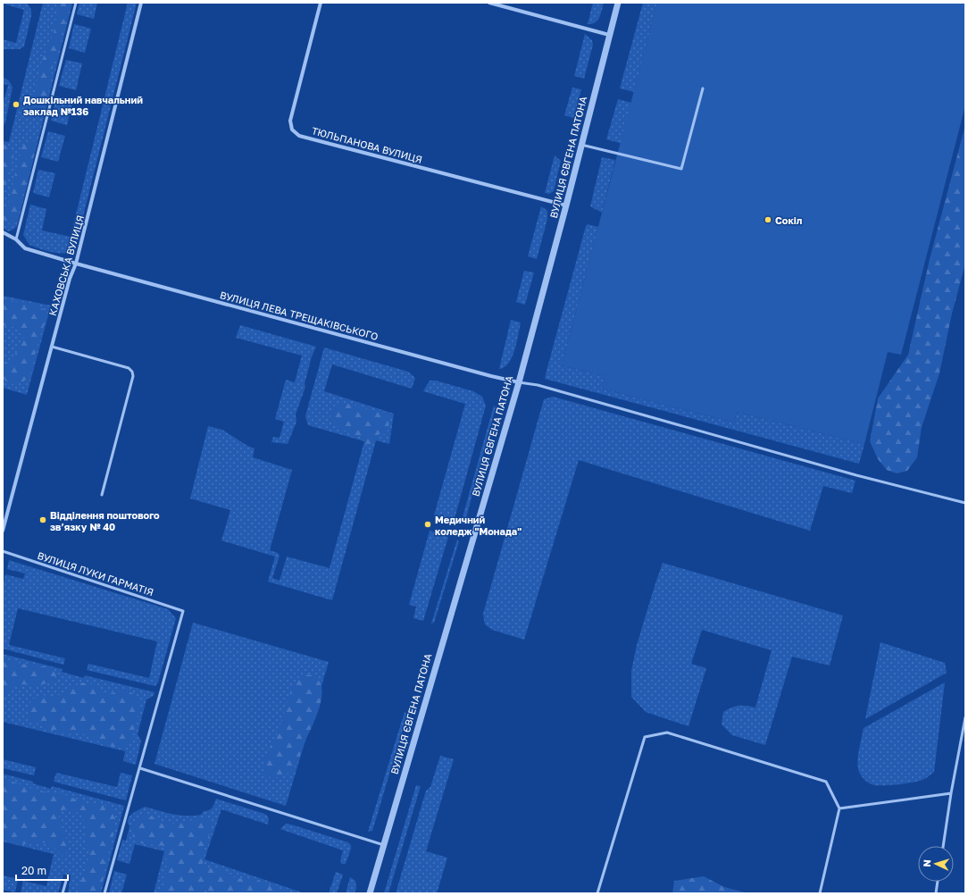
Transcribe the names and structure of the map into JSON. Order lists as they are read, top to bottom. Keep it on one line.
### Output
{"streets":{"street":["ТЮЛЬПАНОВА ВУЛИЦЯ","ВУЛИЦЯ ЄВГЕНА ПАТОНА","КАХОВСЬКА ВУЛИЦЯ","ВУЛИЦЯ ЛЕВА ТРЕЩАКІВСЬКОГО"],"lane":["ВУЛИЦЯ ЛУКИ ГАРМАТІЯ"]},"crossings":[["ТЮЛЬПАНОВА ВУЛИЦЯ","ВУЛИЦЯ ЄВГЕНА ПАТОНА"],["ВУЛИЦЯ ЄВГЕНА ПАТОНА","ВУЛИЦЯ ЛЕВА ТРЕЩАКІВСЬКОГО"],["КАХОВСЬКА ВУЛИЦЯ","ВУЛИЦЯ ЛЕВА ТРЕЩАКІВСЬКОГО"]],"places":["Дошкільний навчальний заклад №136","Сокіл","Відділення поштового зв’язку № 40","Медичний коледж \"Монада\""],"scale_bar":"20 m","north":"left"}
